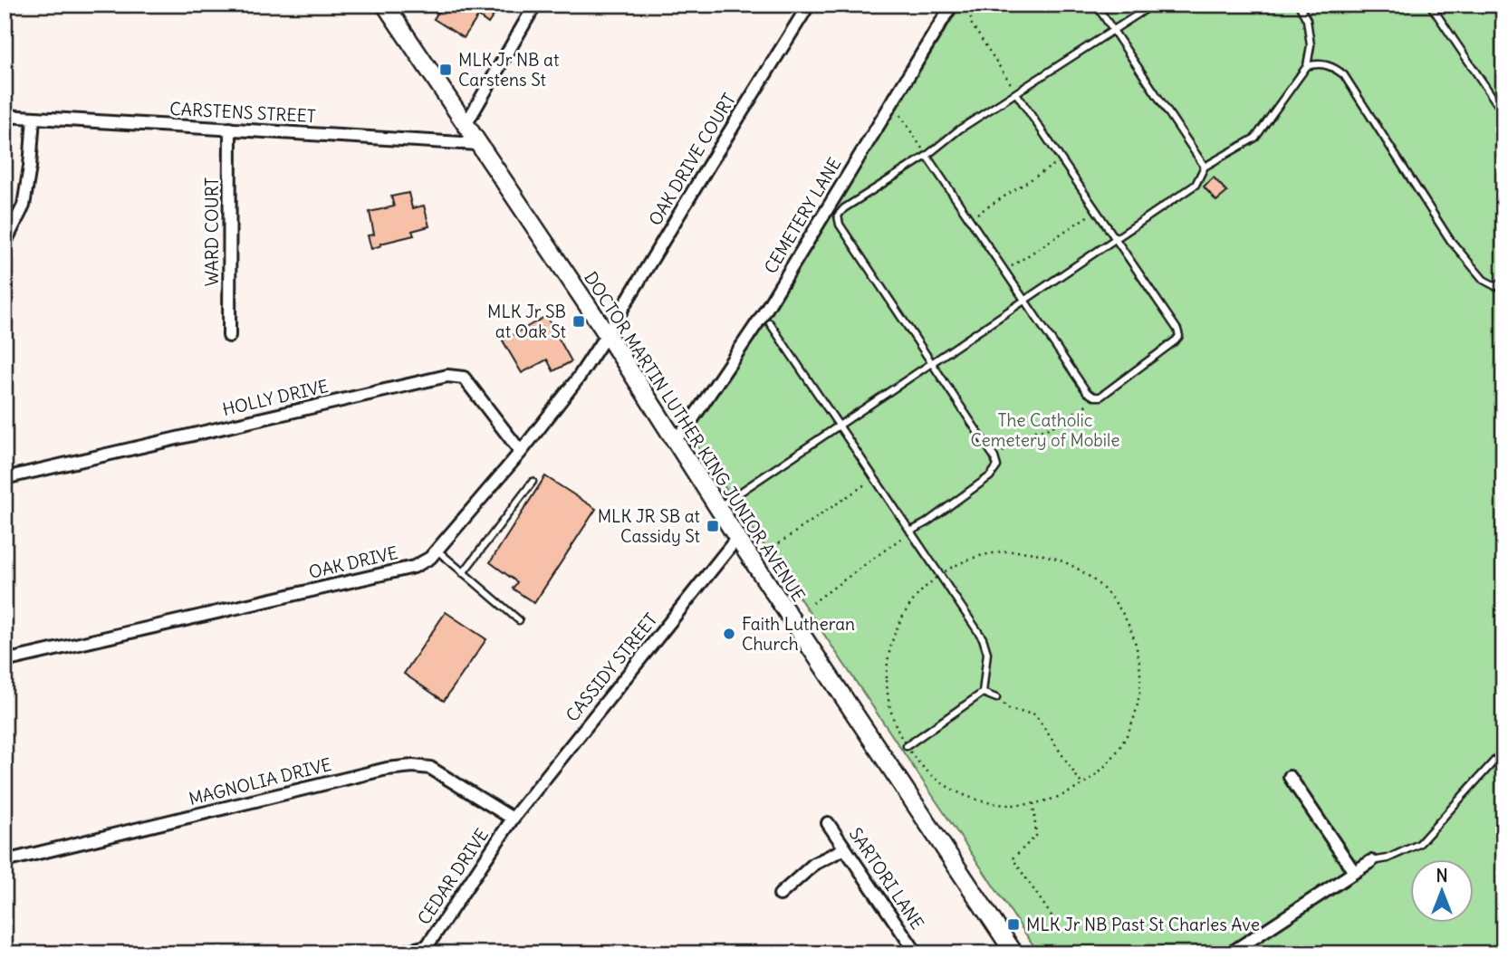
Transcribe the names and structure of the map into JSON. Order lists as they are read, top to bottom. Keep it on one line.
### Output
{"streets":{"main road":["DOCTOR MARTIN LUTHER KING JUNIOR AVENUE"],"street":["CARSTENS STREET","OAK DRIVE COURT","CEMETERY LANE","WARD COURT","HOLLY DRIVE","OAK DRIVE","CASSIDY STREET","MAGNOLIA DRIVE","CEDAR DRIVE","SARTORI LANE"]},"crossings":[["CARSTENS STREET","WARD COURT"],["CARSTENS STREET","DOCTOR MARTIN LUTHER KING JUNIOR AVENUE"],["OAK DRIVE COURT","DOCTOR MARTIN LUTHER KING JUNIOR AVENUE"],["OAK DRIVE COURT","OAK DRIVE"],["CEMETERY LANE","DOCTOR MARTIN LUTHER KING JUNIOR AVENUE"],["HOLLY DRIVE","OAK DRIVE"],["DOCTOR MARTIN LUTHER KING JUNIOR AVENUE","OAK DRIVE"],["DOCTOR MARTIN LUTHER KING JUNIOR AVENUE","CASSIDY STREET"],["CASSIDY STREET","MAGNOLIA DRIVE"],["CASSIDY STREET","CEDAR DRIVE"],["MAGNOLIA DRIVE","CEDAR DRIVE"]],"parks":["The Catholic Cemetery of Mobile"],"places":{"transit":["MLK Jr NB at Carstens St","MLK Jr SB at Oak St","MLK JR SB at Cassidy St","MLK Jr NB Past St Charles Ave"],"other":["Faith Lutheran Church"]},"north":"top"}
